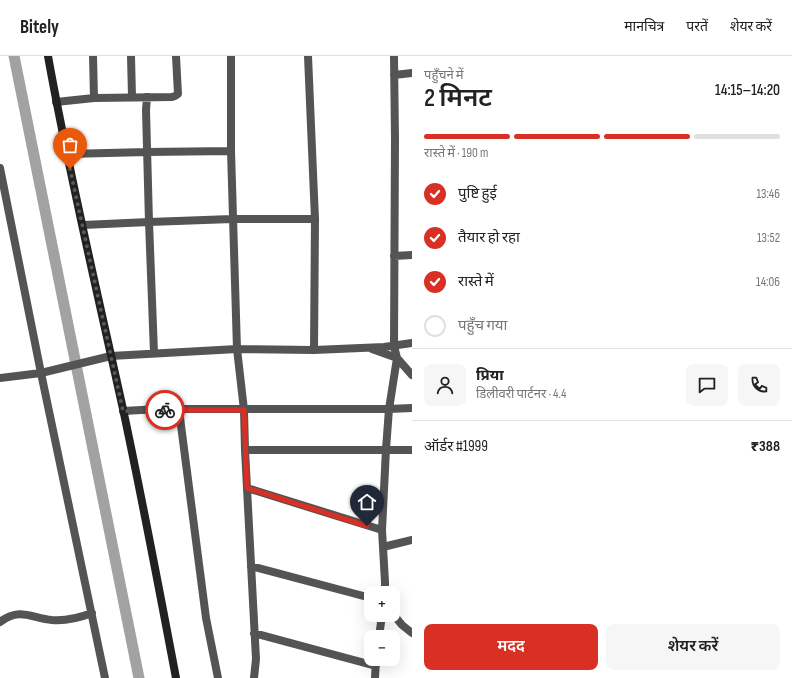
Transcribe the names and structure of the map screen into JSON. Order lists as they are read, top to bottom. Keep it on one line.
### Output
{"page":{"header":"Bitely","nav":["मानचित्र","परतें","शेयर करें"],"heading":["2 मिनट","पहुँचने में","14:15–14:20"],"panel":["प्रिया","डिलीवरी पार्टनर · 4.4","ऑर्डर #1999","₹388"],"bar":"रास्ते में · 190 m","list":[["पुष्टि हुई","13:46"],["तैयार हो रहा","13:52"],["रास्ते में","14:06"],"पहुँच गया"],"map_buttons":["+","−"],"buttons":["मदद","शेयर करें"]}}
